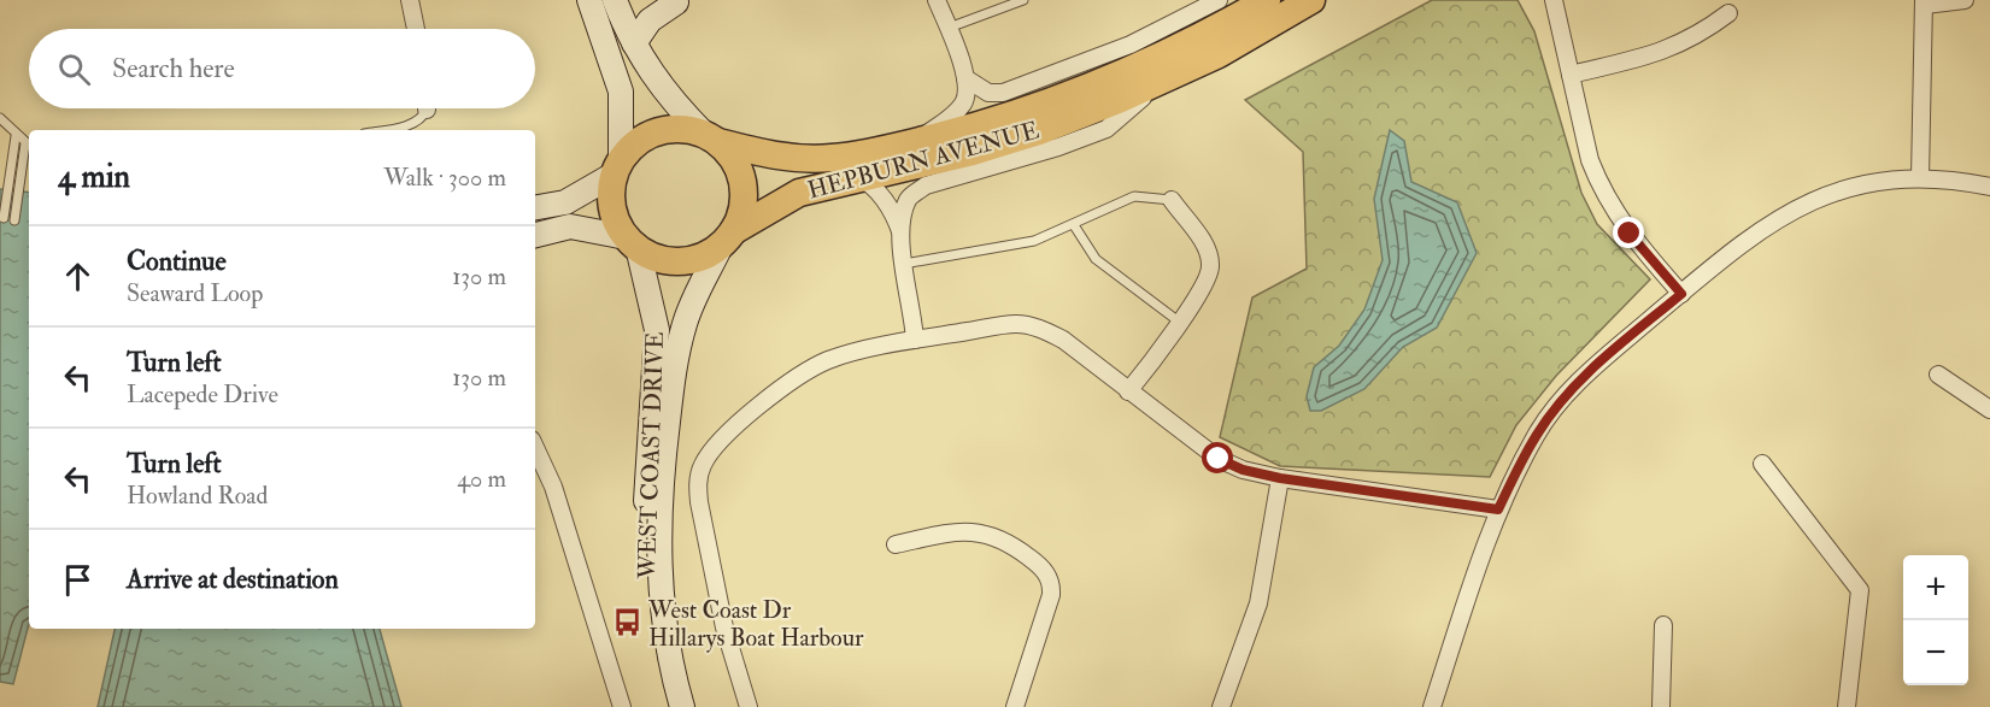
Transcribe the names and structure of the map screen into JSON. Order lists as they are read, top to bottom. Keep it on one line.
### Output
{"streets":{"main road":["HEPBURN AVENUE","WEST COAST DRIVE"]},"crossings":[["HEPBURN AVENUE","WEST COAST DRIVE"]],"places":{"bus stop":["West Coast Dr Hillarys Boat Harbour"]},"page":{"search":"Search here","heading":["4 min","Walk · 300 m"],"list":[["Continue","Seaward Loop","130 m"],["Turn left","Lacepede Drive","130 m"],["Turn left","Howland Road","40 m"],"Arrive at destination"],"map_buttons":["+","−"]}}
